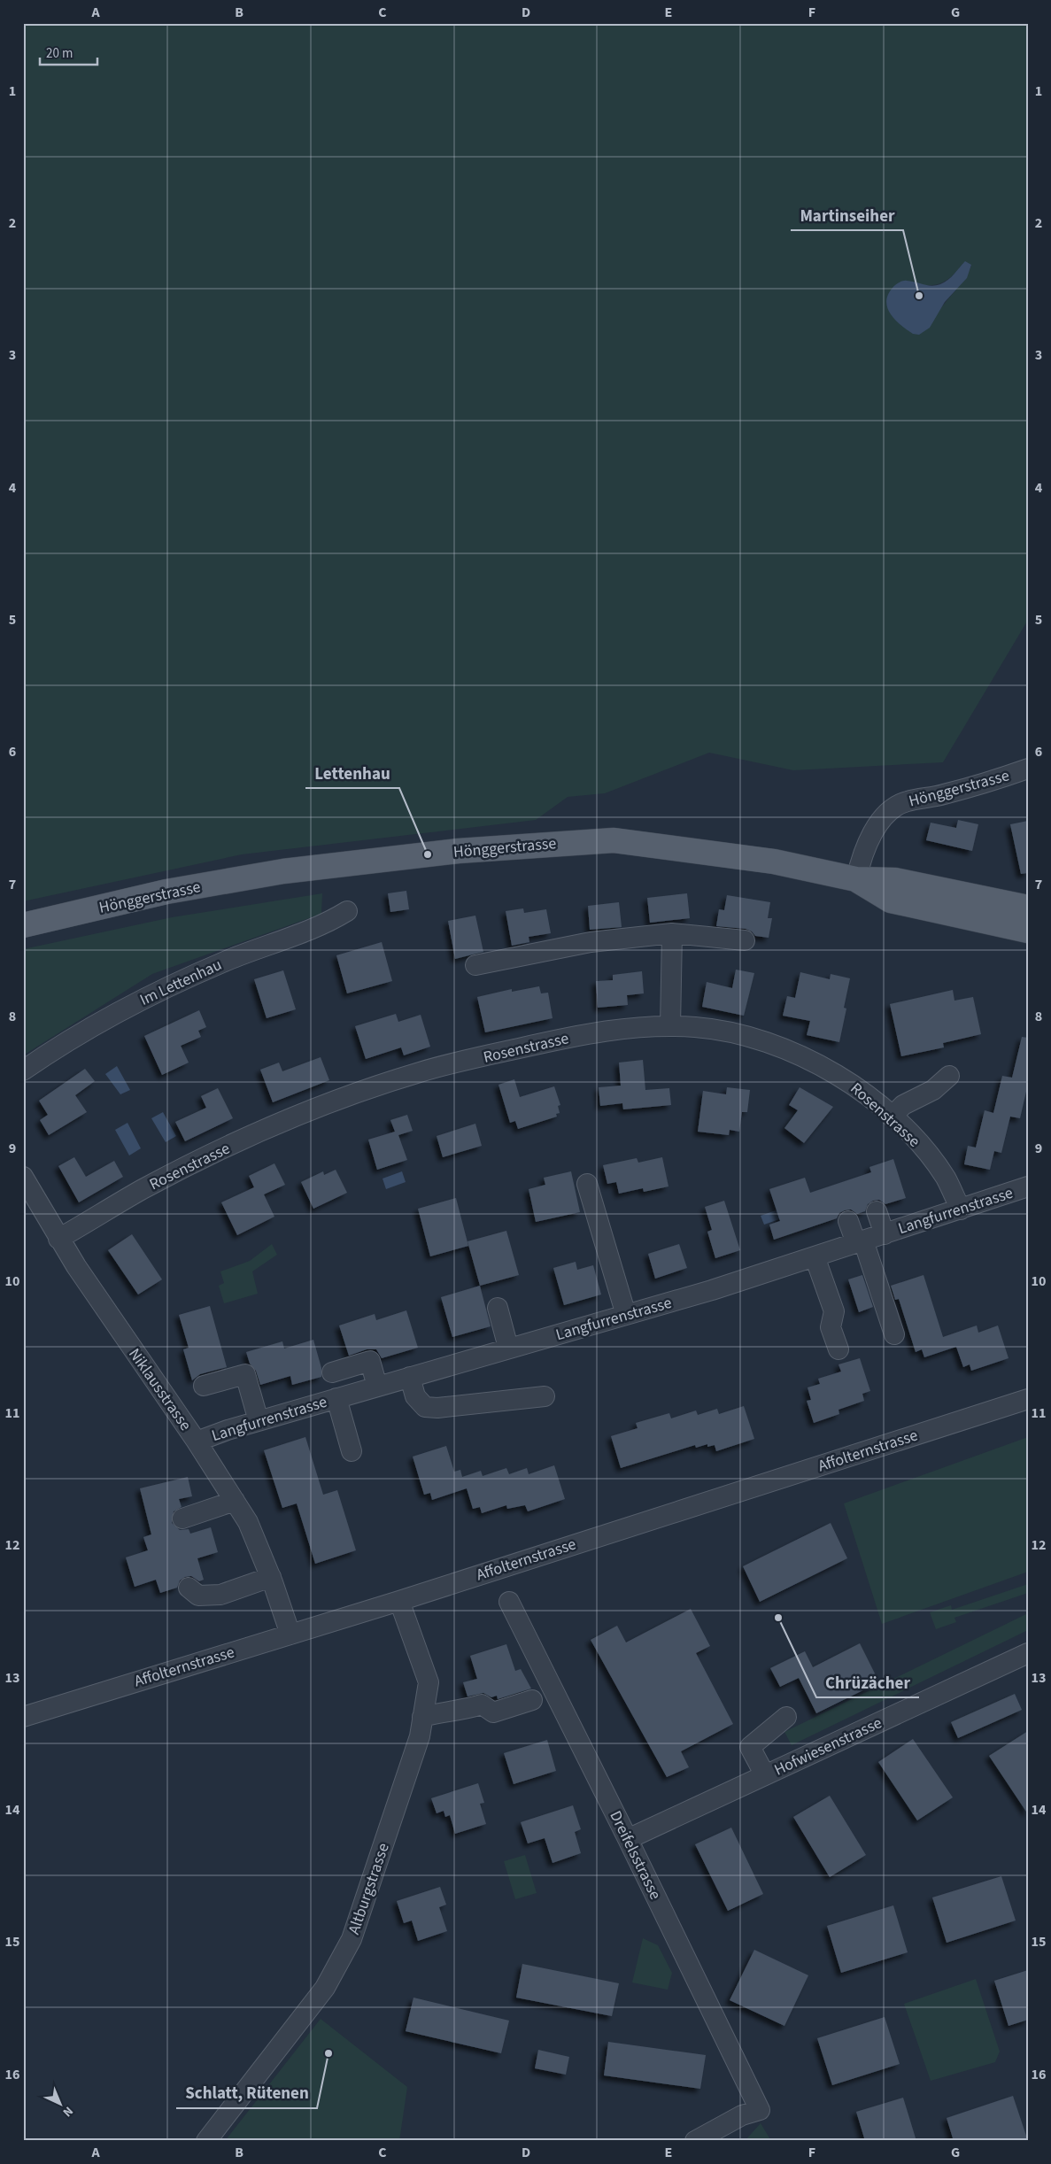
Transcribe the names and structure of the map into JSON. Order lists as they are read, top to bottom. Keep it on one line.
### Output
{"streets":{"main road":["Hönggerstrasse"],"street":["Im Lettenhau","Rosenstrasse","Langfurrenstrasse","Niklausstrasse","Affolternstrasse","Hofwiesenstrasse","Dreifelsstrasse","Altburgstrasse"]},"crossings":[["Rosenstrasse","Langfurrenstrasse"],["Rosenstrasse","Niklausstrasse"],["Langfurrenstrasse","Niklausstrasse"],["Niklausstrasse","Affolternstrasse"],["Affolternstrasse","Altburgstrasse"],["Hofwiesenstrasse","Dreifelsstrasse"]],"places":["Martinseiher","Lettenhau","Chrüzächer","Schlatt, Rütenen"],"scale_bar":"20 m","north":"bottom right","grid":{"columns":["A","B","C","D","E","F","G"],"rows":["1","2","3","4","5","6","7","8","9","10","11","12","13","14","15","16"]}}
